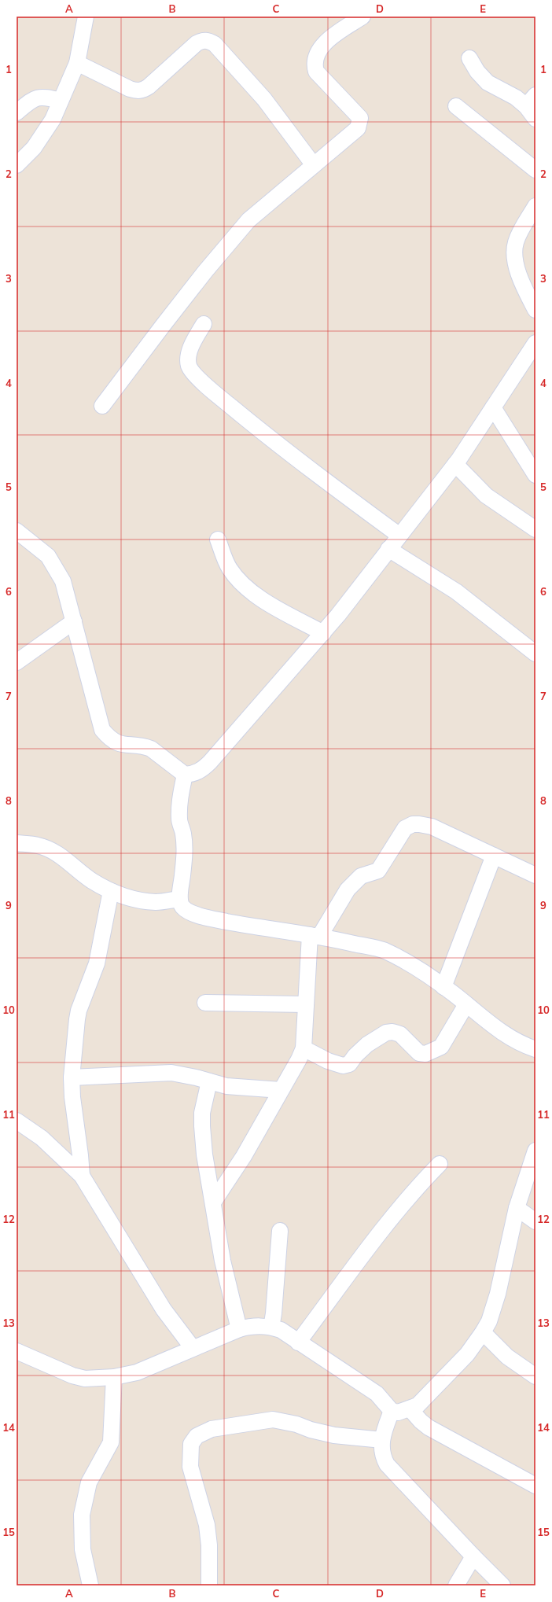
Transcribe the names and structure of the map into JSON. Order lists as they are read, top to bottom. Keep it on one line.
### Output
{"grid":{"columns":["A","B","C","D","E"],"rows":["1","2","3","4","5","6","7","8","9","10","11","12","13","14","15"]}}
